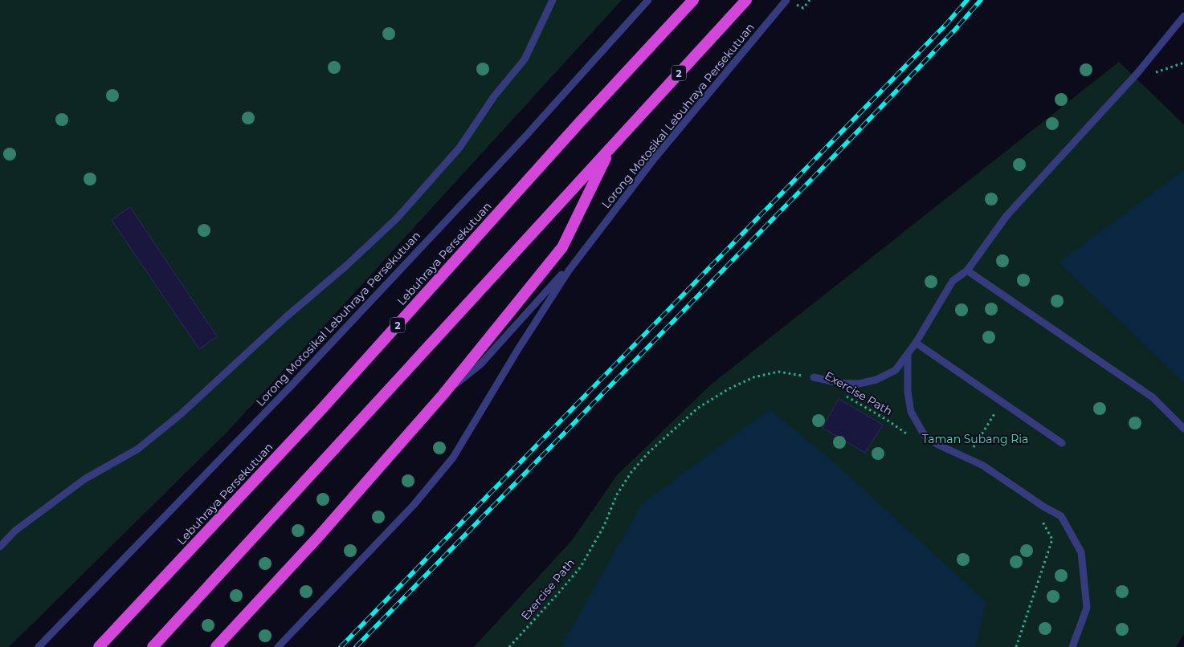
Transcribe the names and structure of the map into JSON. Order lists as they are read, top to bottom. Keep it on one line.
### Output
{"streets":{"highway":["2","Lebuhraya Persekutuan"],"lane":["Lorong Motosikal Lebuhraya Persekutuan"],"path":["Exercise Path"]},"parks":["Taman Subang Ria"]}
